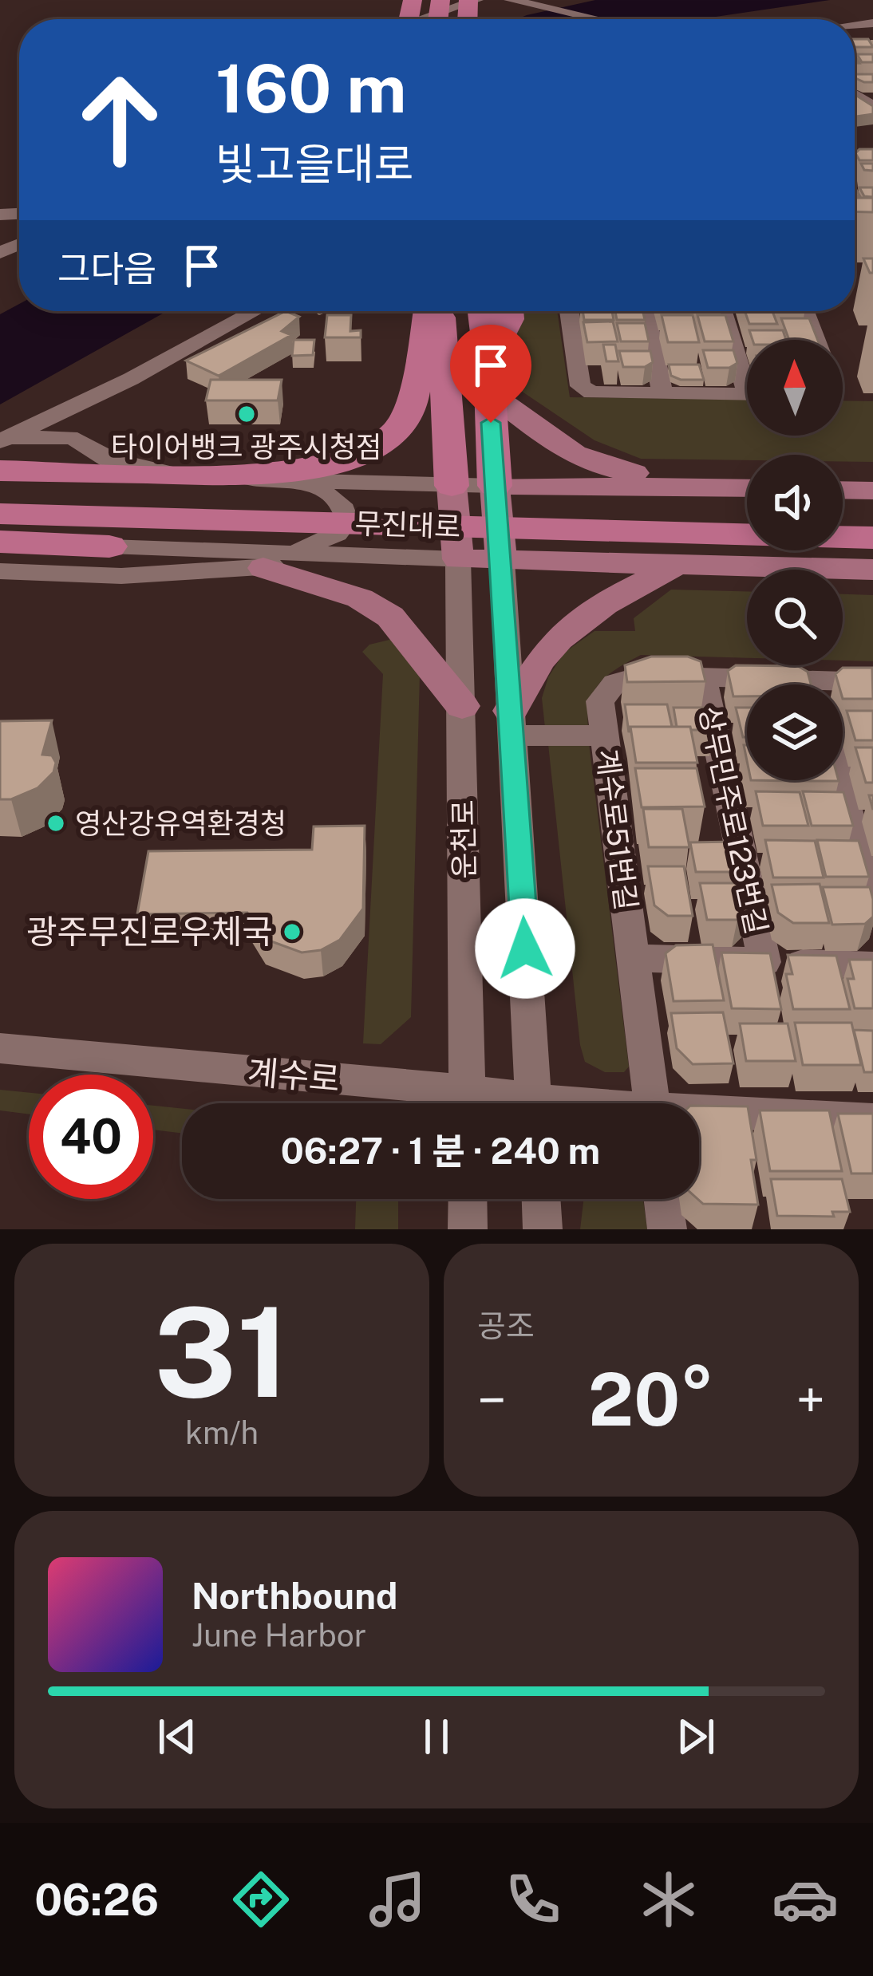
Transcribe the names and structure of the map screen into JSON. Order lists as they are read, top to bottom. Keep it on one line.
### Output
{"streets":{"highway":["무진대로"],"street":["상무민주로123번길","계수로51번길","운천로","계수로"]},"crossings":[["무진대로","운천로"],["상무민주로123번길","계수로51번길"]],"places":["타이어뱅크 광주시청점","영산강유역환경청","광주무진로우체국"],"north":"top","page":{"turn":["160 m","빛고을대로"],"then":"그다음","limit":"40","trip":"06:27 · 1 분 · 240 m","tile":[["31","km/h"],"공조"],"heat":["−","20°","+"],"song":["Northbound","June Harbor"],"tabs":"06:26"}}
